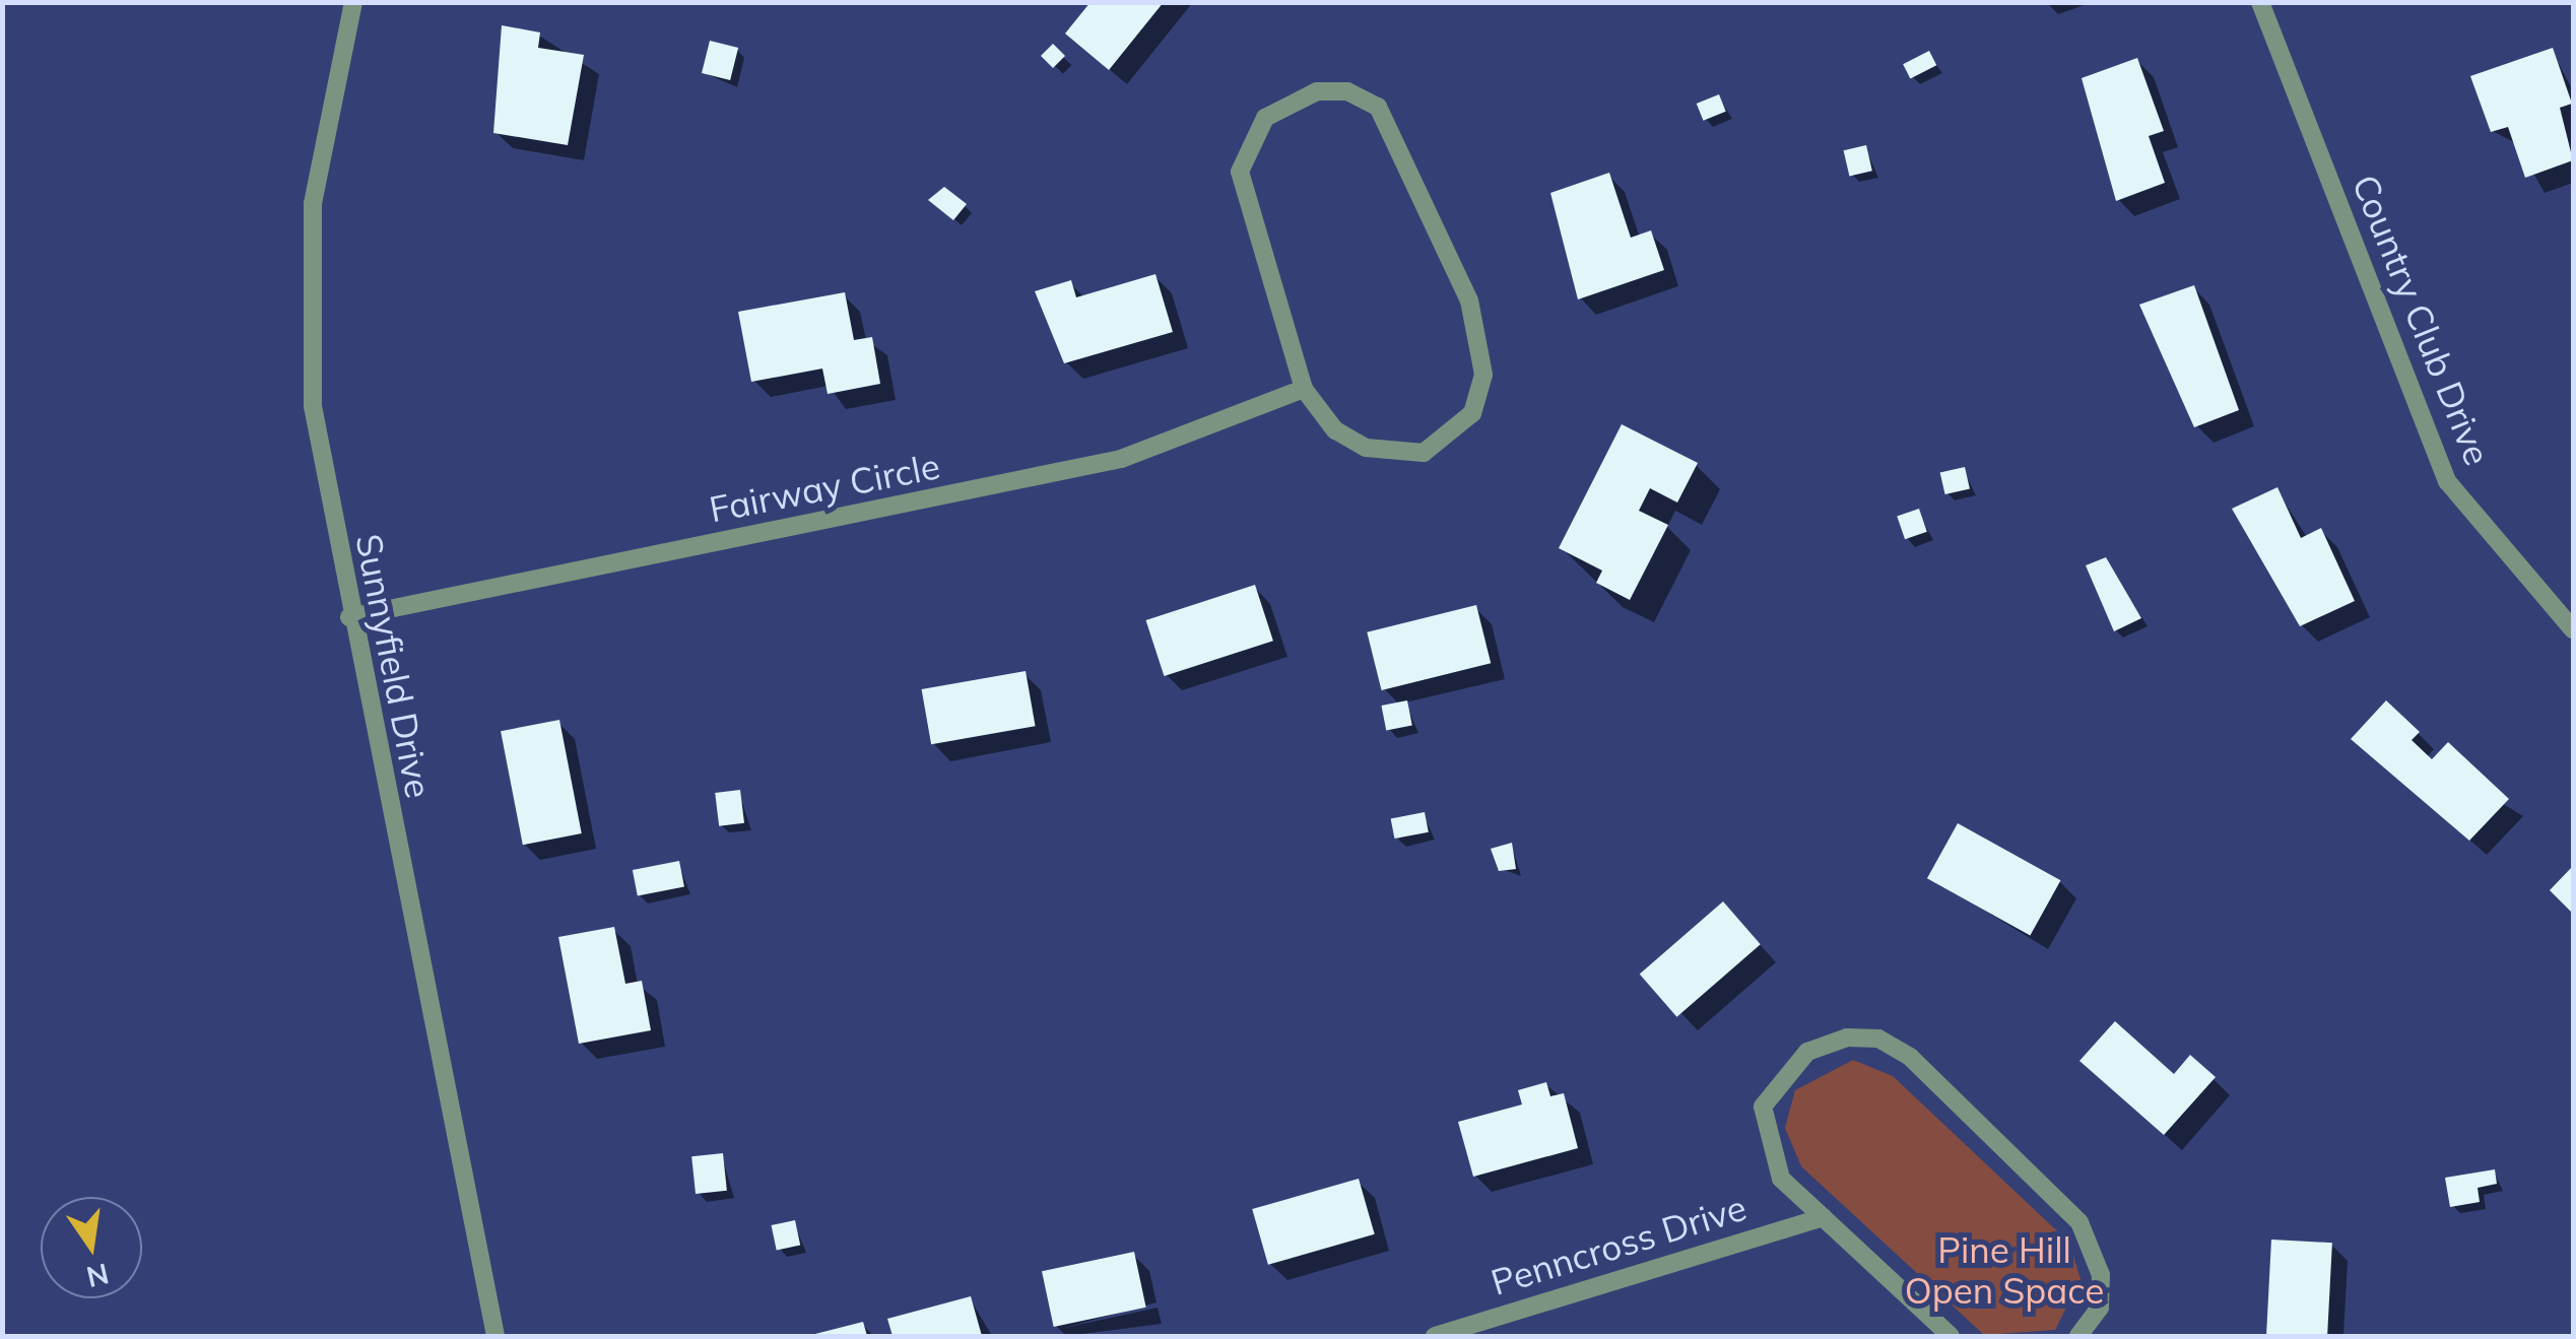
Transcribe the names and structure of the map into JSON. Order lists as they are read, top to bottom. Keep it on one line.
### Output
{"streets":{"street":["Country Club Drive","Fairway Circle","Sunnyfield Drive","Penncross Drive"]},"crossings":[["Fairway Circle","Sunnyfield Drive"]],"parks":["Pine Hill Open Space"],"north":"bottom"}
